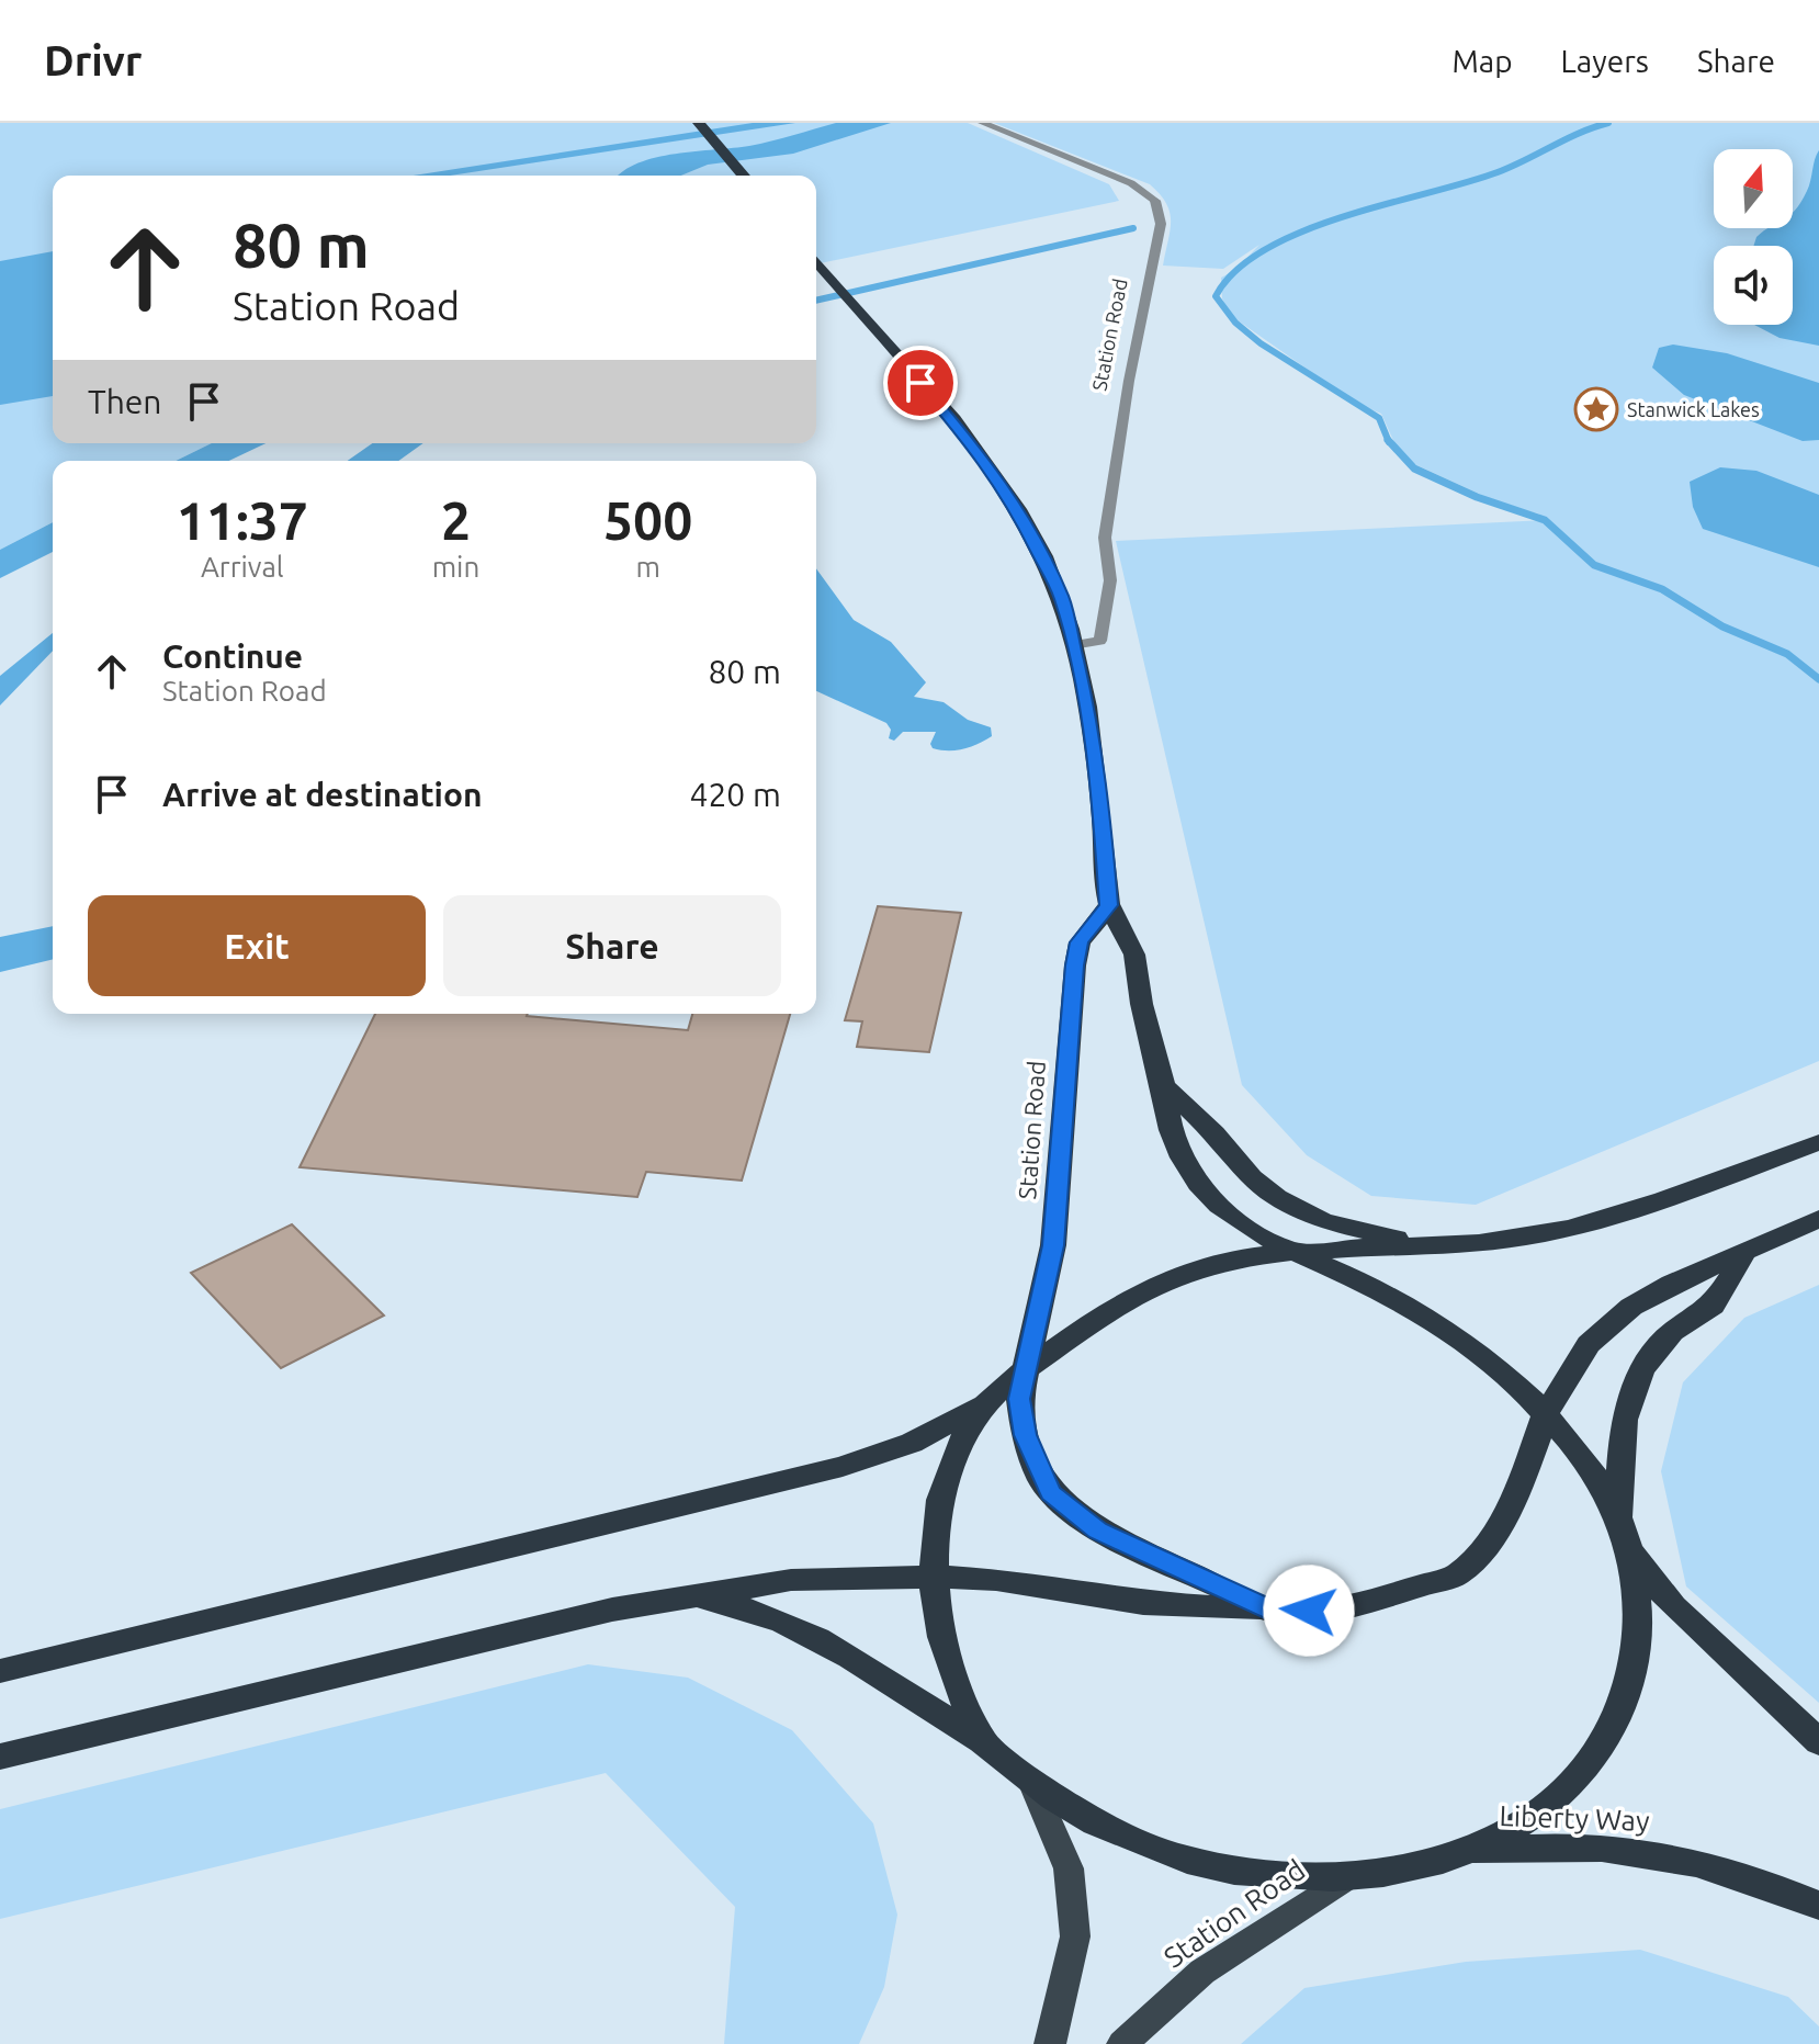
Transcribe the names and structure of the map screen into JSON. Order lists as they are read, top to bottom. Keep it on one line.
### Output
{"streets":{"highway":["Station Road","Liberty Way"]},"places":{"place":["Stanwick Lakes"]},"north":"top","page":{"header":"Drivr","nav":["Map","Layers","Share"],"turn":["80 m","Station Road"],"then":"Then","eta":["11:37","Arrival","2","min","500","m"],"list":[{"name":"Continue","note":"Station Road","value":"80 m"},{"name":"Arrive at destination","value":"420 m"}],"buttons":["Exit","Share"]}}
